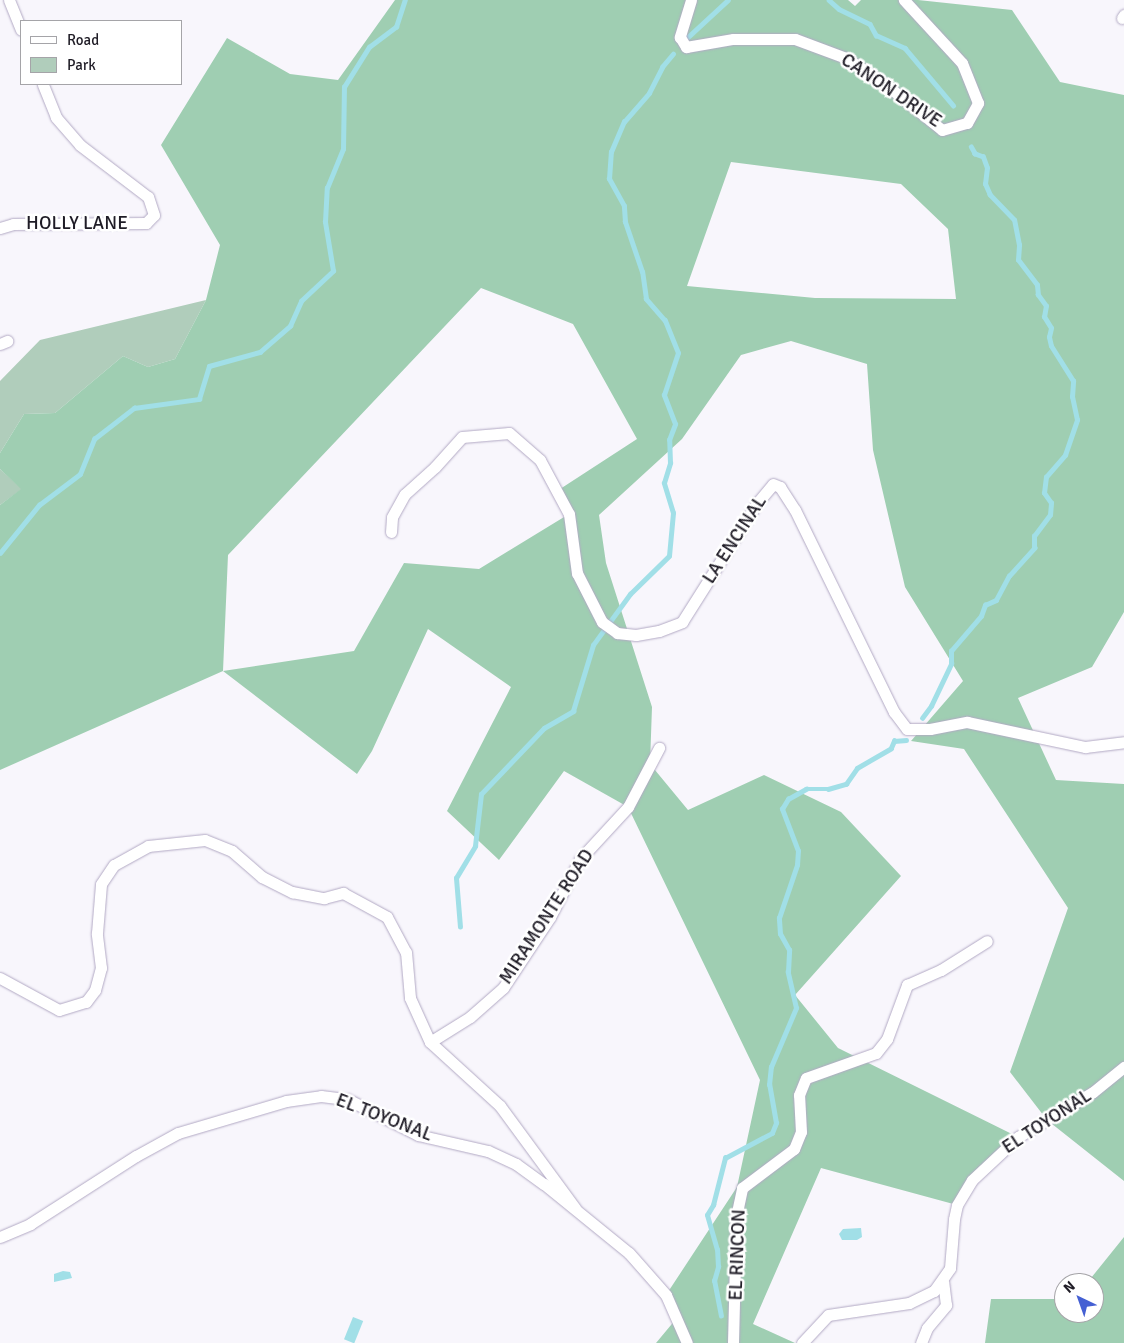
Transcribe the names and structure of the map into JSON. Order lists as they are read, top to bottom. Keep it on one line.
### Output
{"streets":{"street":["CANON DRIVE","HOLLY LANE","LA ENCINAL","MIRAMONTE ROAD","EL TOYONAL","EL RINCON"]},"legend":["Road","Park"],"north":"top left"}
